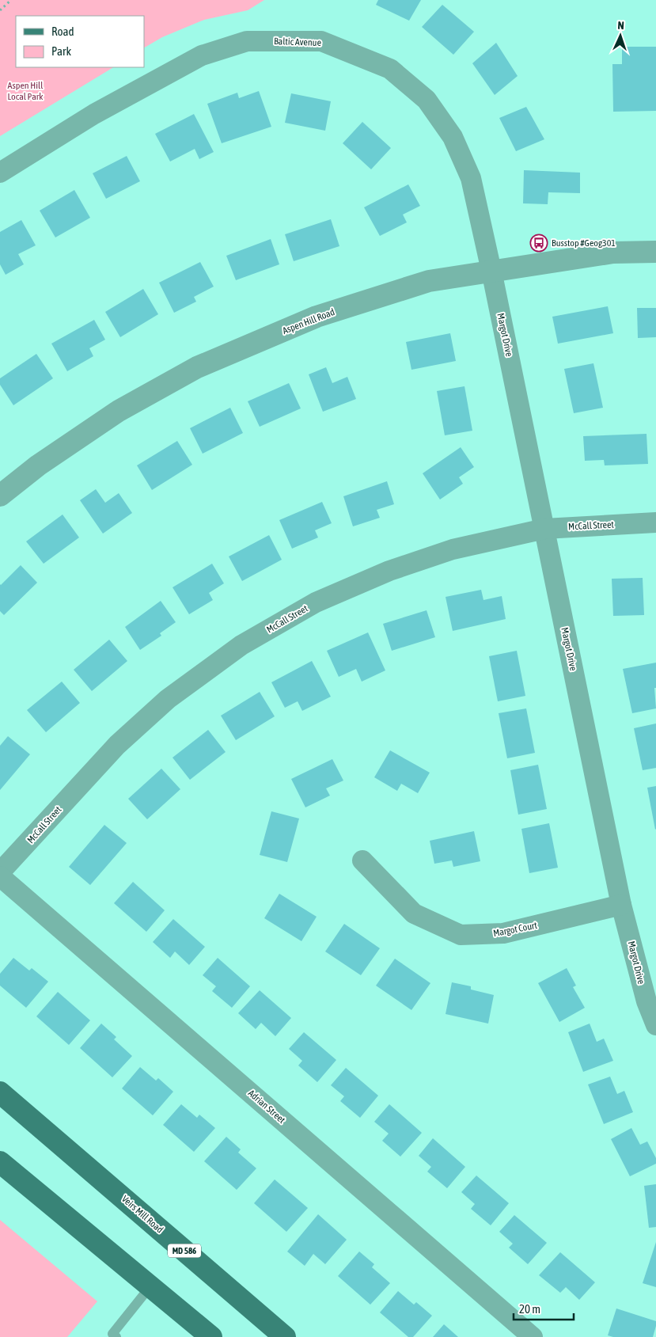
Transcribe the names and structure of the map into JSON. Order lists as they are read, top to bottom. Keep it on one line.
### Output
{"streets":{"main road":["Veirs Mill Road","MD 586"],"street":["Baltic Avenue","Aspen Hill Road","Margot Drive","McCall Street","Margot Court","Adrian Street"]},"crossings":[["Baltic Avenue","Aspen Hill Road"],["Baltic Avenue","Margot Drive"],["Aspen Hill Road","Margot Drive"],["Margot Drive","McCall Street"],["Margot Drive","Margot Court"]],"parks":["Aspen Hill Local Park"],"places":{"bus stop":["Busstop #Geog301"]},"legend":["Road","Park"],"scale_bar":"20 m","north":"top"}
